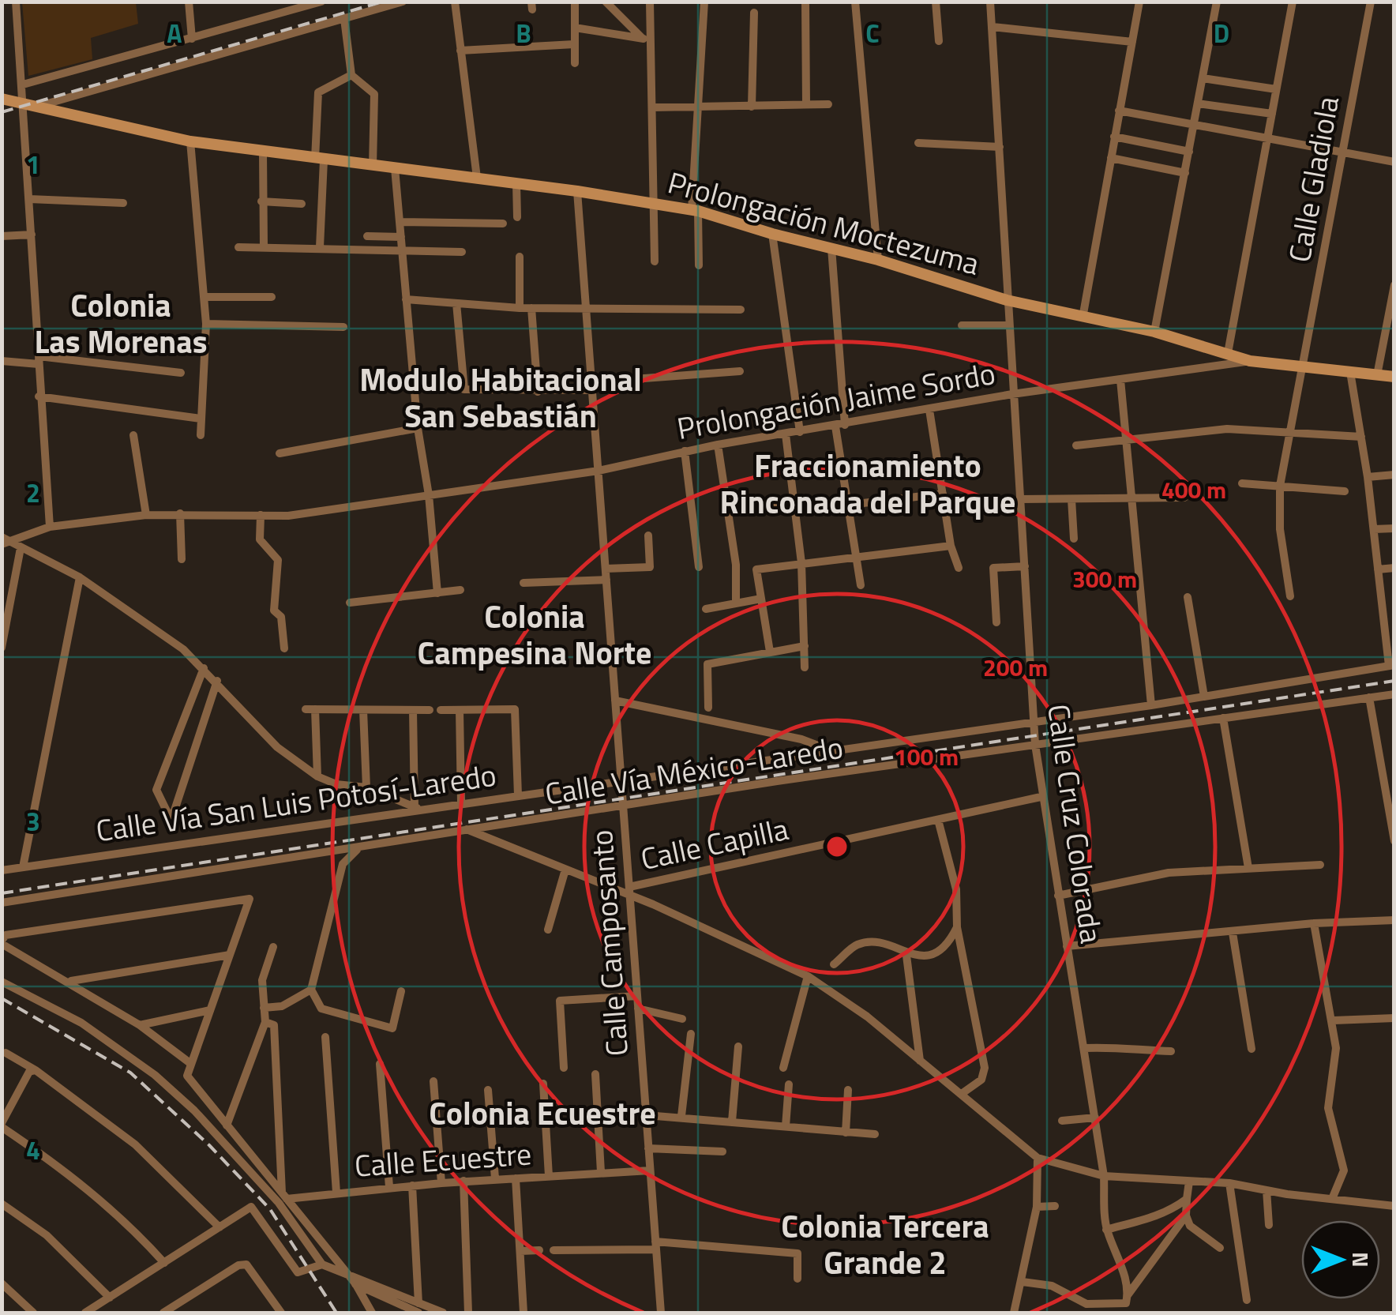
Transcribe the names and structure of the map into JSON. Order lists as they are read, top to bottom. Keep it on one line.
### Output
{"streets":{"main road":["Prolongación Moctezuma"],"street":["Calle Gladiola","Prolongación Jaime Sordo","Calle Vía México-Laredo","Calle Vía San Luis Potosí-Laredo","Calle Cruz Colorada","Calle Capilla","Calle Camposanto","Calle Ecuestre"]},"crossings":[["Calle Gladiola","Prolongación Moctezuma"],["Prolongación Moctezuma","Prolongación Jaime Sordo"],["Prolongación Moctezuma","Calle Cruz Colorada"],["Prolongación Moctezuma","Calle Camposanto"],["Prolongación Jaime Sordo","Calle Cruz Colorada"],["Prolongación Jaime Sordo","Calle Camposanto"],["Calle Vía México-Laredo","Calle Cruz Colorada"],["Calle Vía México-Laredo","Calle Camposanto"],["Calle Vía San Luis Potosí-Laredo","Calle Cruz Colorada"],["Calle Vía San Luis Potosí-Laredo","Calle Camposanto"],["Calle Cruz Colorada","Calle Capilla"],["Calle Capilla","Calle Camposanto"],["Calle Camposanto","Calle Ecuestre"]],"districts":["Colonia Las Morenas","Modulo Habitacional San Sebastián","Fraccionamiento Rinconada del Parque","Colonia Campesina Norte","Colonia Ecuestre","Colonia Tercera Grande 2"],"north":"right","grid":{"columns":["A","B","C","D"],"rows":["1","2","3","4"]},"rings":["400 m","300 m","200 m","100 m"]}
